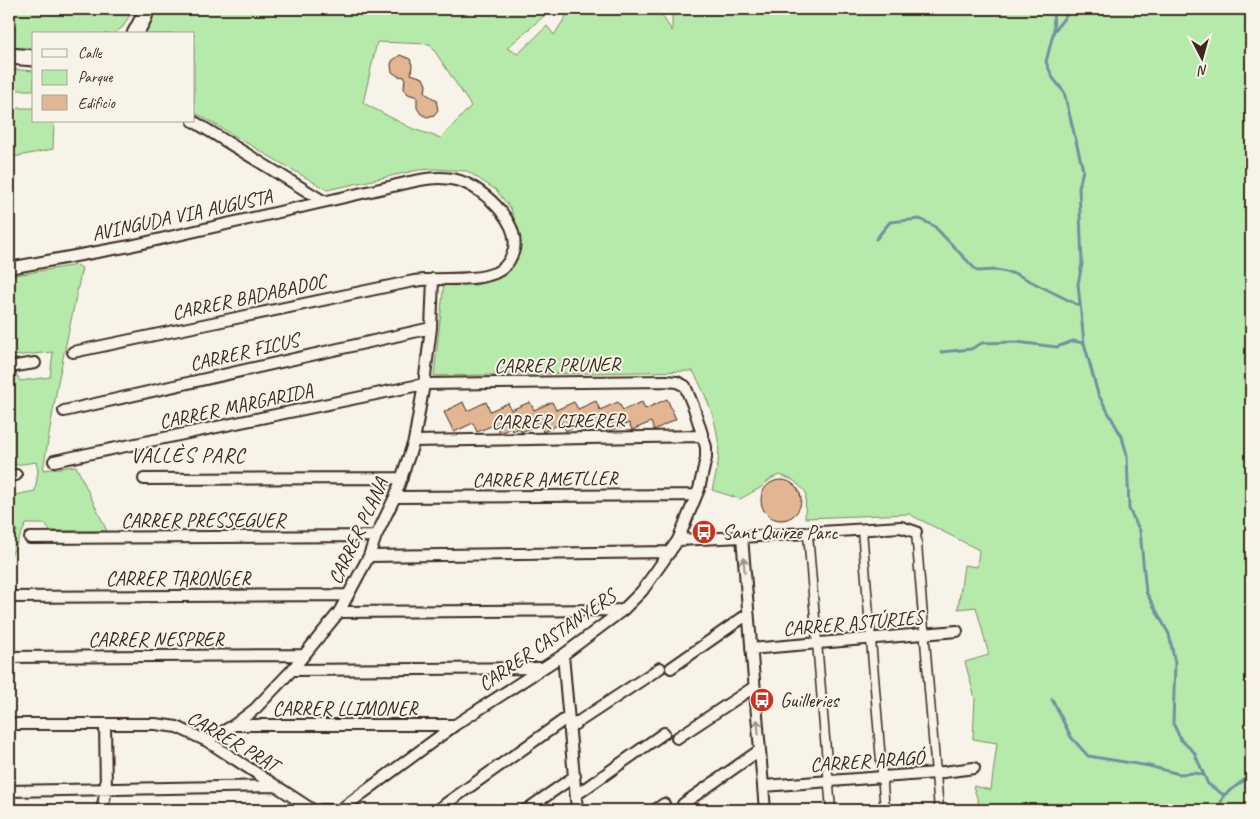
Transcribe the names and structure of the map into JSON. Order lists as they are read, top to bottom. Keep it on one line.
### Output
{"streets":{"street":["AVINGUDA VIA AUGUSTA","CARRER BADABADOC","CARRER FICUS","CARRER PRUNER","CARRER MARGARIDA","CARRER CIRERER","CARRER AMETLLER","CARRER PRESSEGUER","CARRER PLANA","CARRER TARONGER","CARRER ASTÚRIES","CARRER NESPRER","CARRER CASTANYERS","CARRER LLIMONER","CARRER PRAT","CARRER ARAGÓ"]},"crossings":[["AVINGUDA VIA AUGUSTA","CARRER BADABADOC"],["CARRER BADABADOC","CARRER PLANA"],["CARRER FICUS","CARRER PLANA"],["CARRER PRUNER","CARRER MARGARIDA"],["CARRER PRUNER","CARRER PLANA"],["CARRER PRUNER","CARRER CASTANYERS"],["CARRER MARGARIDA","CARRER PLANA"],["CARRER CIRERER","CARRER PLANA"],["CARRER CIRERER","CARRER CASTANYERS"],["CARRER AMETLLER","CARRER PLANA"],["CARRER AMETLLER","CARRER CASTANYERS"],["CARRER PRESSEGUER","CARRER PLANA"],["CARRER PLANA","CARRER TARONGER"],["CARRER PLANA","CARRER NESPRER"],["CARRER PLANA","CARRER LLIMONER"],["CARRER PLANA","CARRER PRAT"],["CARRER CASTANYERS","CARRER LLIMONER"]],"districts":["VALLÈS PARC"],"places":{"bus stop":["Sant Quirze Parc","Guilleries"]},"legend":["Calle","Parque","Edificio"],"north":"bottom"}
